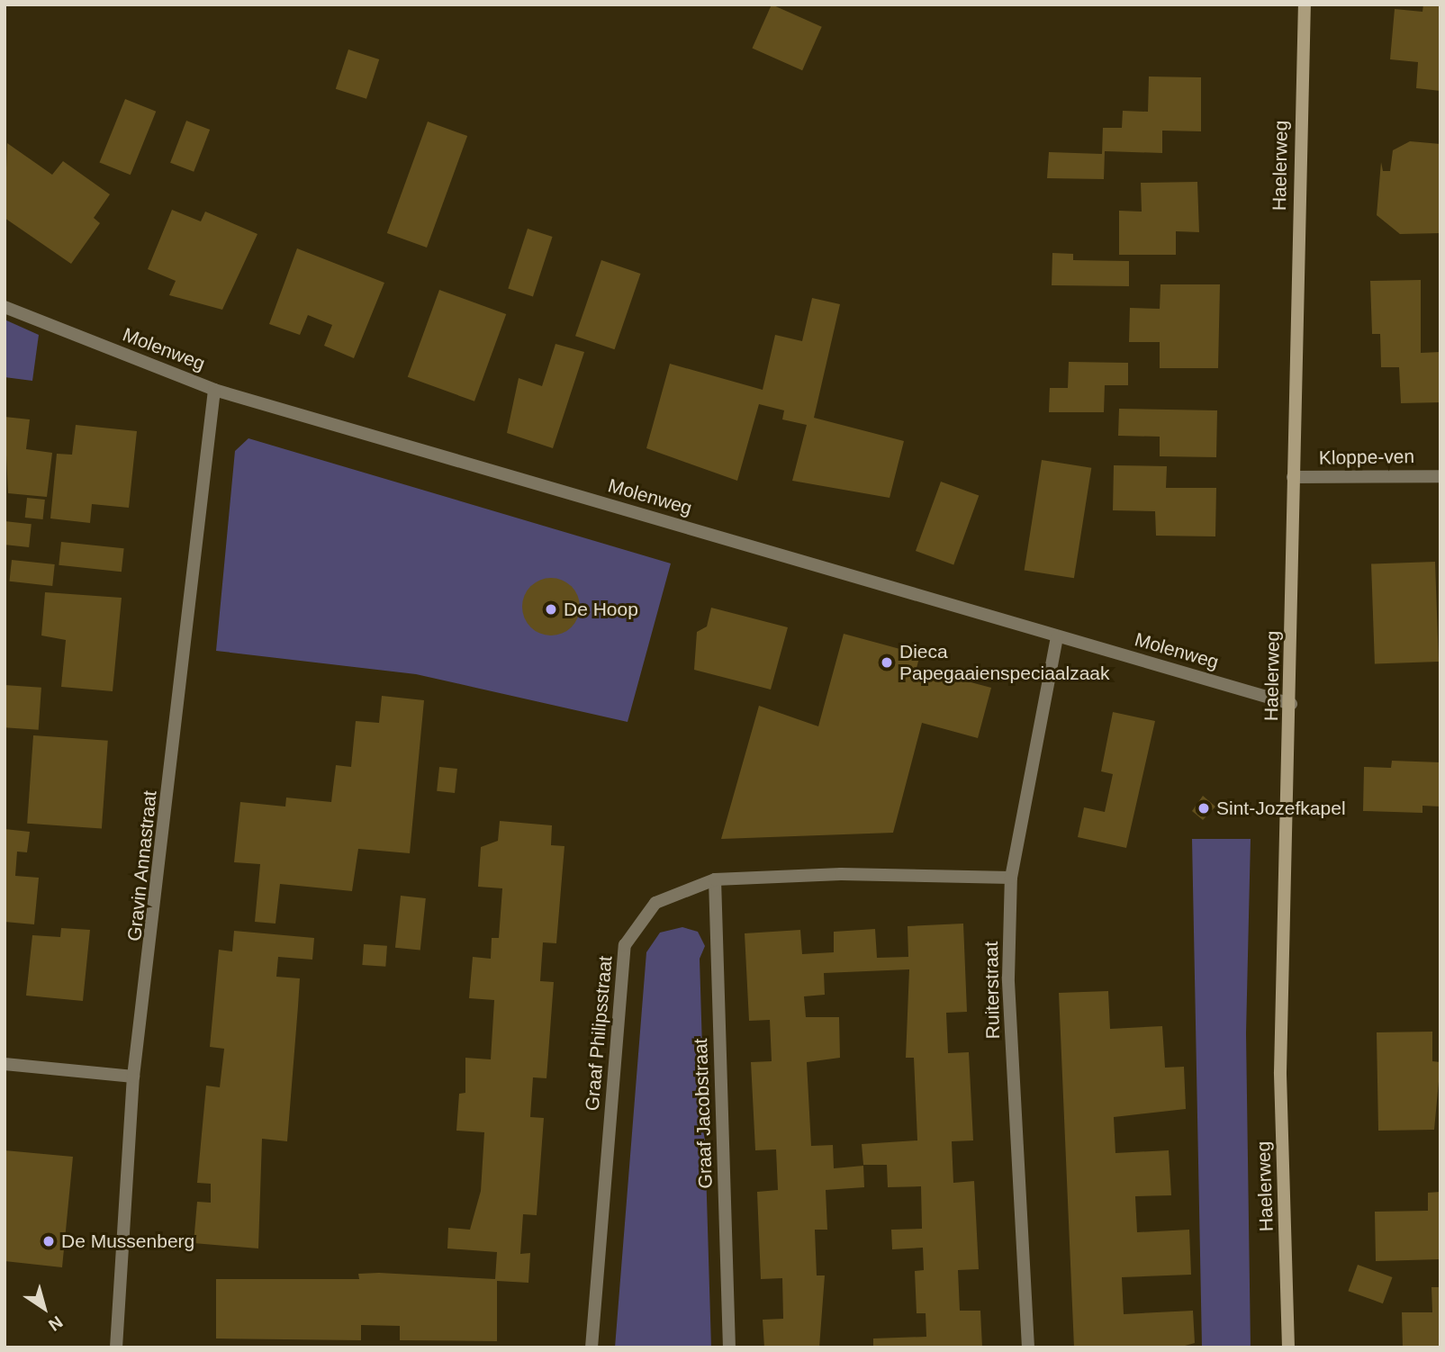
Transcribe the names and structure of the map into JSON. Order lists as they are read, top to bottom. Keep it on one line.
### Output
{"streets":{"street":["Haelerweg","Molenweg","Kloppe-ven","Gravin Annastraat","Ruiterstraat","Graaf Philipsstraat","Graaf Jacobstraat"]},"crossings":[["Haelerweg","Molenweg"],["Haelerweg","Kloppe-ven"],["Molenweg","Gravin Annastraat"],["Molenweg","Ruiterstraat"],["Ruiterstraat","Graaf Philipsstraat"],["Graaf Philipsstraat","Graaf Jacobstraat"]],"places":["De Hoop","Dieca Papegaaienspeciaalzaak","Sint-Jozefkapel","De Mussenberg"],"north":"bottom right"}
